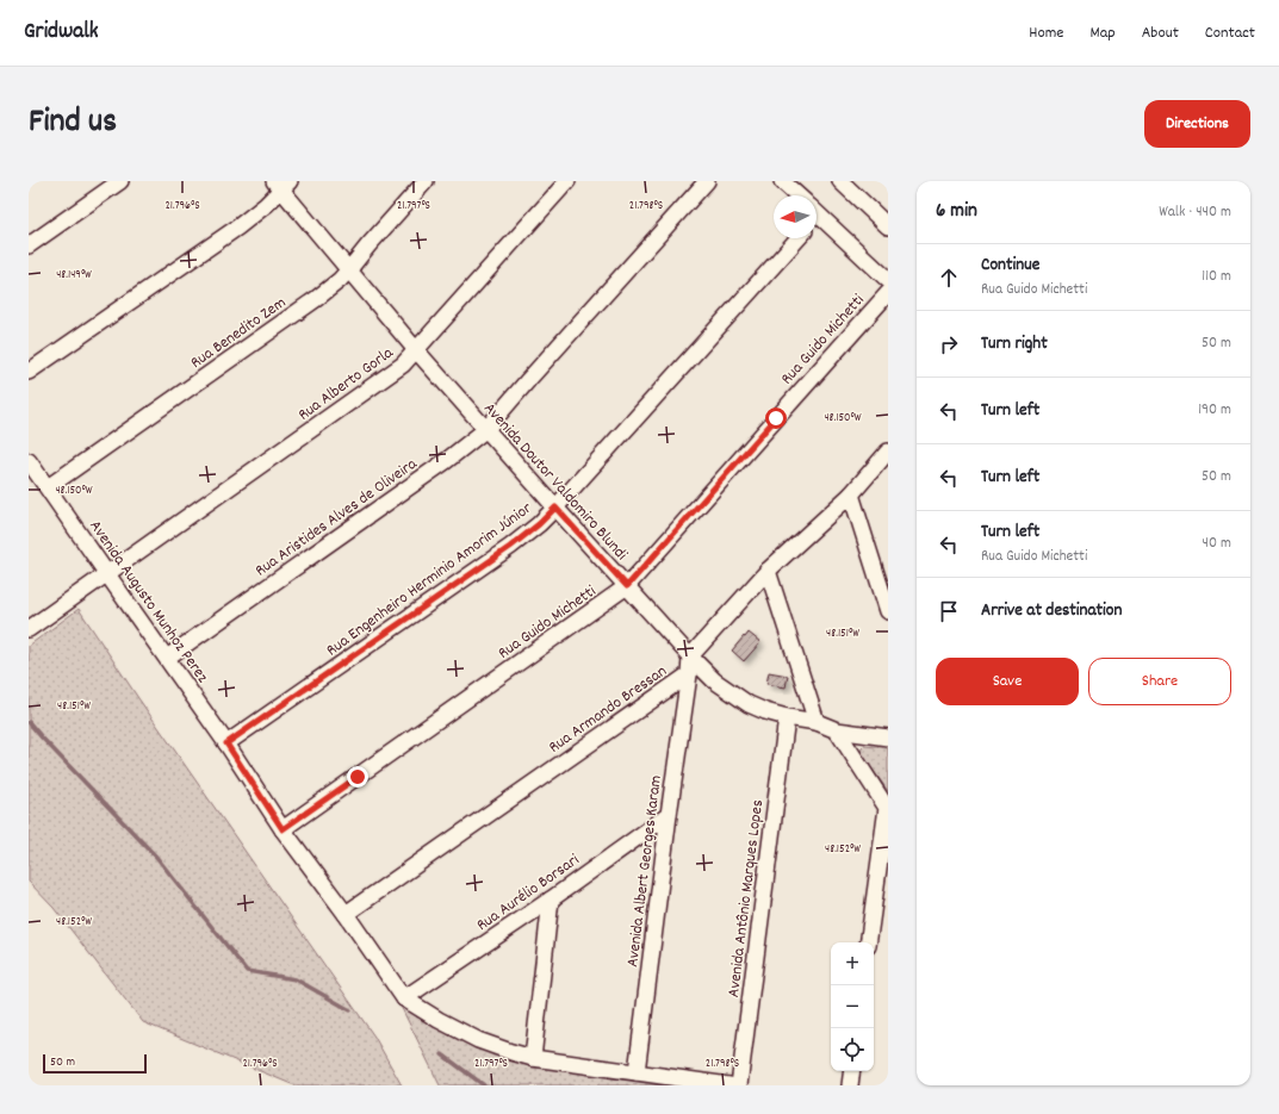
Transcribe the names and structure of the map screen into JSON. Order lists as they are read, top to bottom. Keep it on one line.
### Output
{"streets":{"street":["Rua Benedito Zem","Rua Guido Michetti","Rua Alberto Gorla","Avenida Doutor Valdomiro Blundi","Rua Aristides Alves de Oliveira","Rua Engenheiro Herminio Amorim Júnior","Avenida Augusto Munhoz Perez","Rua Armando Bressan","Avenida Albert Georges Karam","Rua Aurélio Borsari","Avenida Antônio Marques Lopes"]},"crossings":[["Rua Benedito Zem","Avenida Doutor Valdomiro Blundi"],["Rua Benedito Zem","Avenida Augusto Munhoz Perez"],["Rua Guido Michetti","Avenida Doutor Valdomiro Blundi"],["Rua Guido Michetti","Avenida Augusto Munhoz Perez"],["Rua Alberto Gorla","Avenida Doutor Valdomiro Blundi"],["Rua Alberto Gorla","Avenida Augusto Munhoz Perez"],["Avenida Doutor Valdomiro Blundi","Rua Aristides Alves de Oliveira"],["Avenida Doutor Valdomiro Blundi","Rua Engenheiro Herminio Amorim Júnior"],["Avenida Doutor Valdomiro Blundi","Rua Armando Bressan"],["Avenida Doutor Valdomiro Blundi","Avenida Antônio Marques Lopes"],["Rua Aristides Alves de Oliveira","Avenida Augusto Munhoz Perez"],["Rua Engenheiro Herminio Amorim Júnior","Avenida Augusto Munhoz Perez"],["Avenida Augusto Munhoz Perez","Rua Armando Bressan"],["Avenida Augusto Munhoz Perez","Avenida Albert Georges Karam"],["Avenida Augusto Munhoz Perez","Rua Aurélio Borsari"],["Rua Armando Bressan","Avenida Albert Georges Karam"],["Avenida Albert Georges Karam","Rua Aurélio Borsari"]],"scale_bar":"50 m","north":"left","page":{"header":"Gridwalk","nav":["Home","Map","About","Contact"],"title":"Find us","buttons":["Directions",["Save","Share"]],"heading":["6 min","Walk · 440 m"],"list":[["Continue","Rua Guido Michetti","110 m"],["Turn right","50 m"],["Turn left","190 m"],["Turn left","50 m"],["Turn left","Rua Guido Michetti","40 m"],"Arrive at destination"],"map_buttons":["+","−"],"scale":"50 m"},"coordinates":["21.796°S","21.797°S","21.798°S","48.149°W","48.150°W","48.151°W","48.152°W"]}
